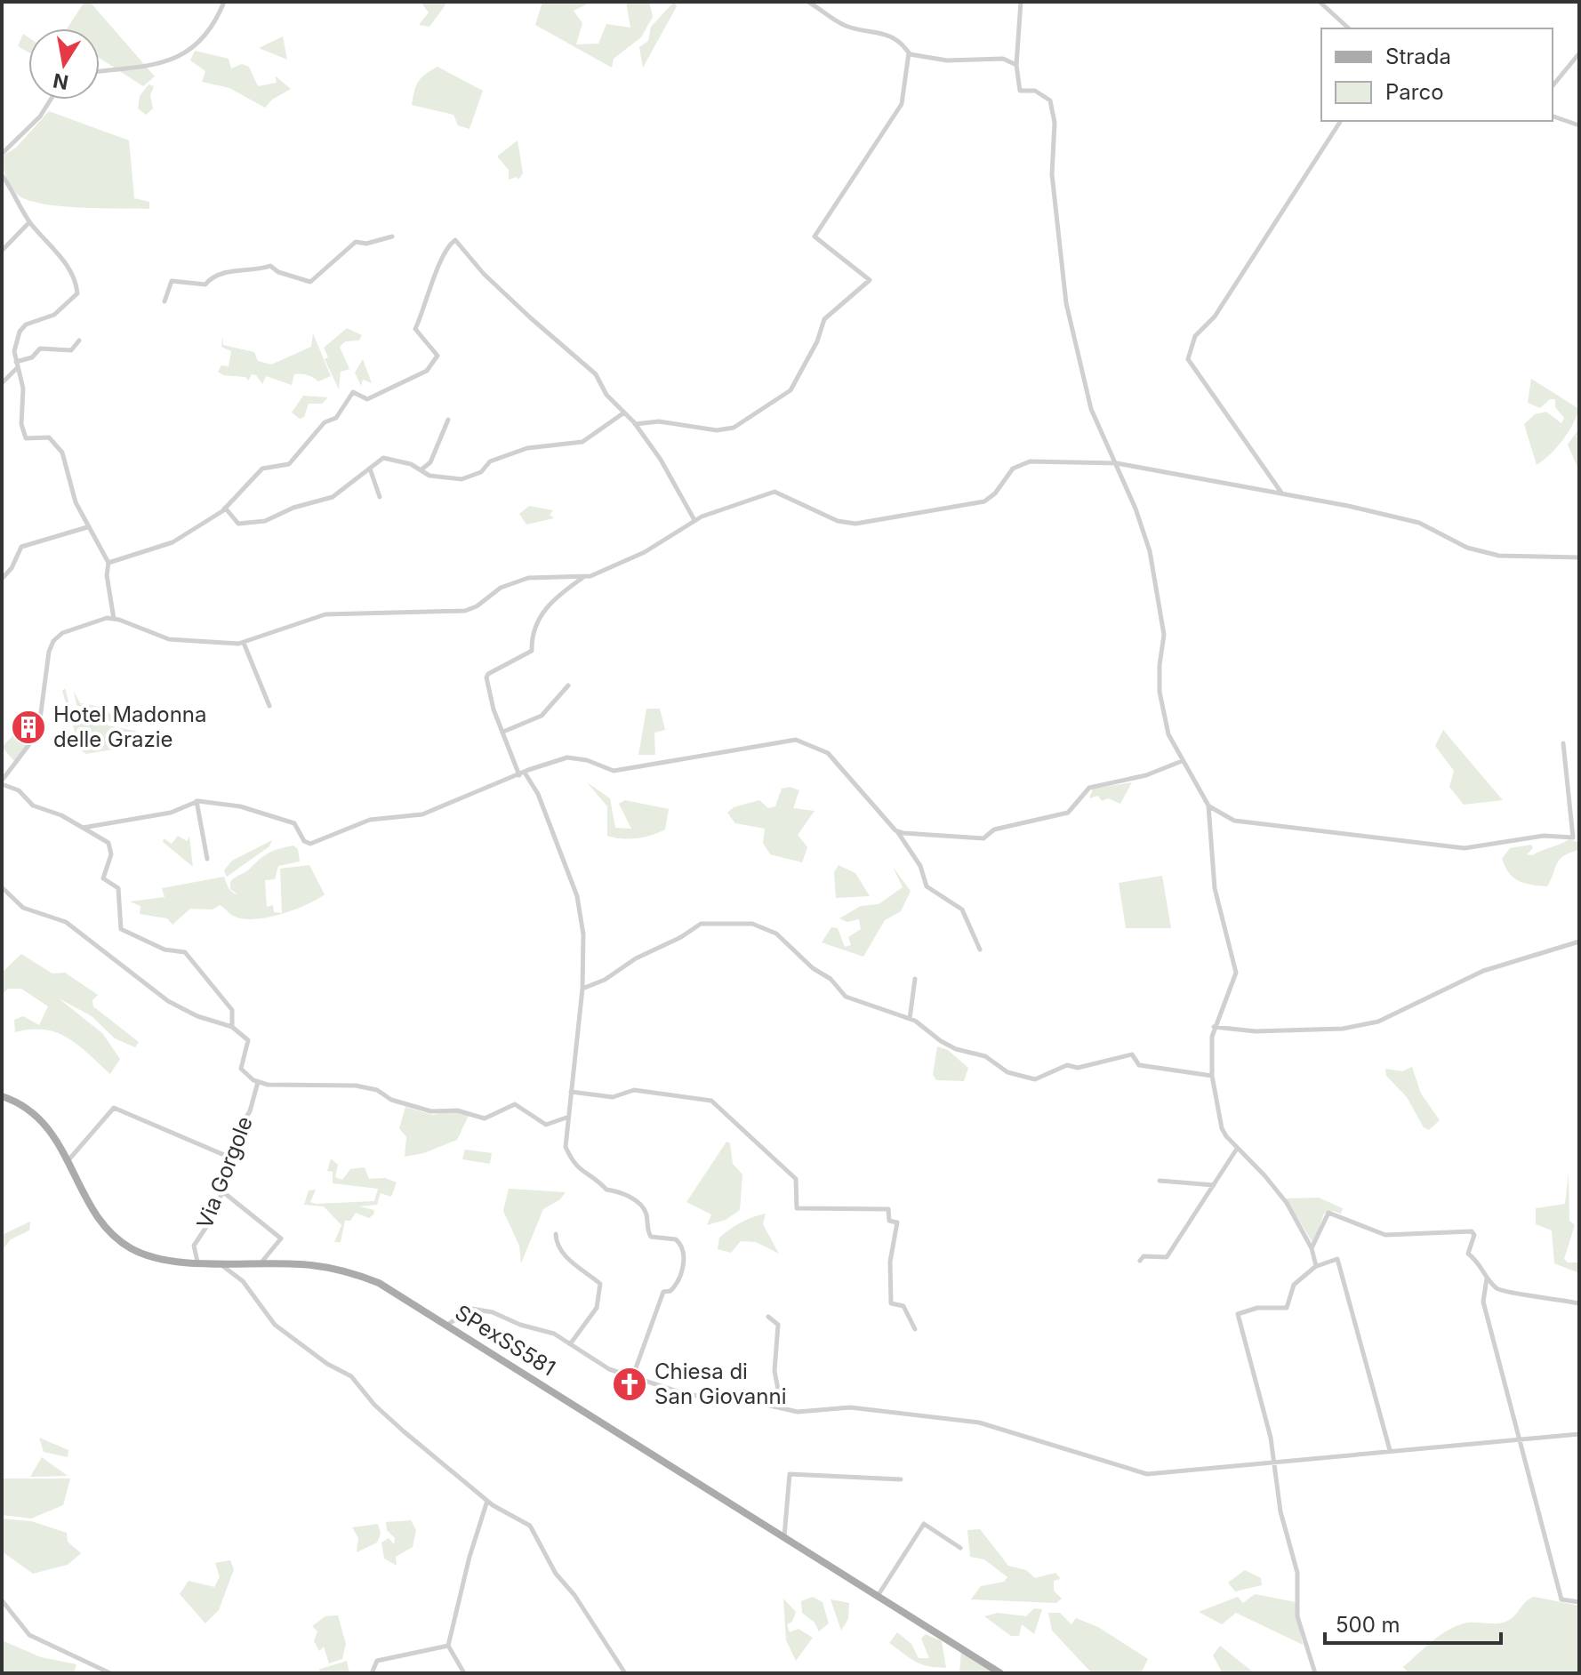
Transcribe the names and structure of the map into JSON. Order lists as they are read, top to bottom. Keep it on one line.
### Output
{"streets":{"main road":["SPexSS581"],"street":["Via Gorgole"]},"crossings":[["Via Gorgole","SPexSS581"]],"places":{"building":["Hotel Madonna delle Grazie"],"church":["Chiesa di San Giovanni"]},"legend":["Strada","Parco"],"scale_bar":"500 m","north":"bottom"}
